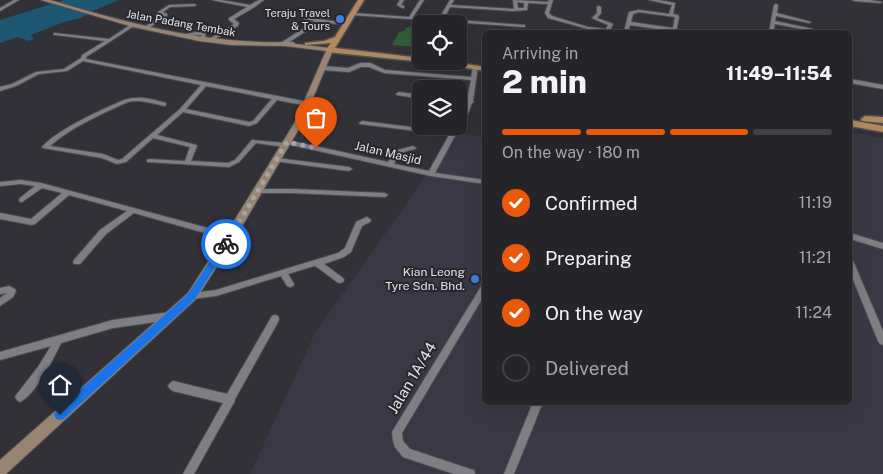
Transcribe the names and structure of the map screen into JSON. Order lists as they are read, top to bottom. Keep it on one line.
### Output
{"streets":{"main road":["Jalan Padang Tembak"],"street":["Jalan Masjid","Jalan 1A/44"]},"places":["Teraju Travel & Tours","Kian Leong Tyre Sdn. Bhd."],"page":{"heading":["2 min","Arriving in","11:49–11:54"],"bar":"On the way · 180 m","list":[["Confirmed","11:19"],["Preparing","11:21"],["On the way","11:24"],"Delivered"]}}
